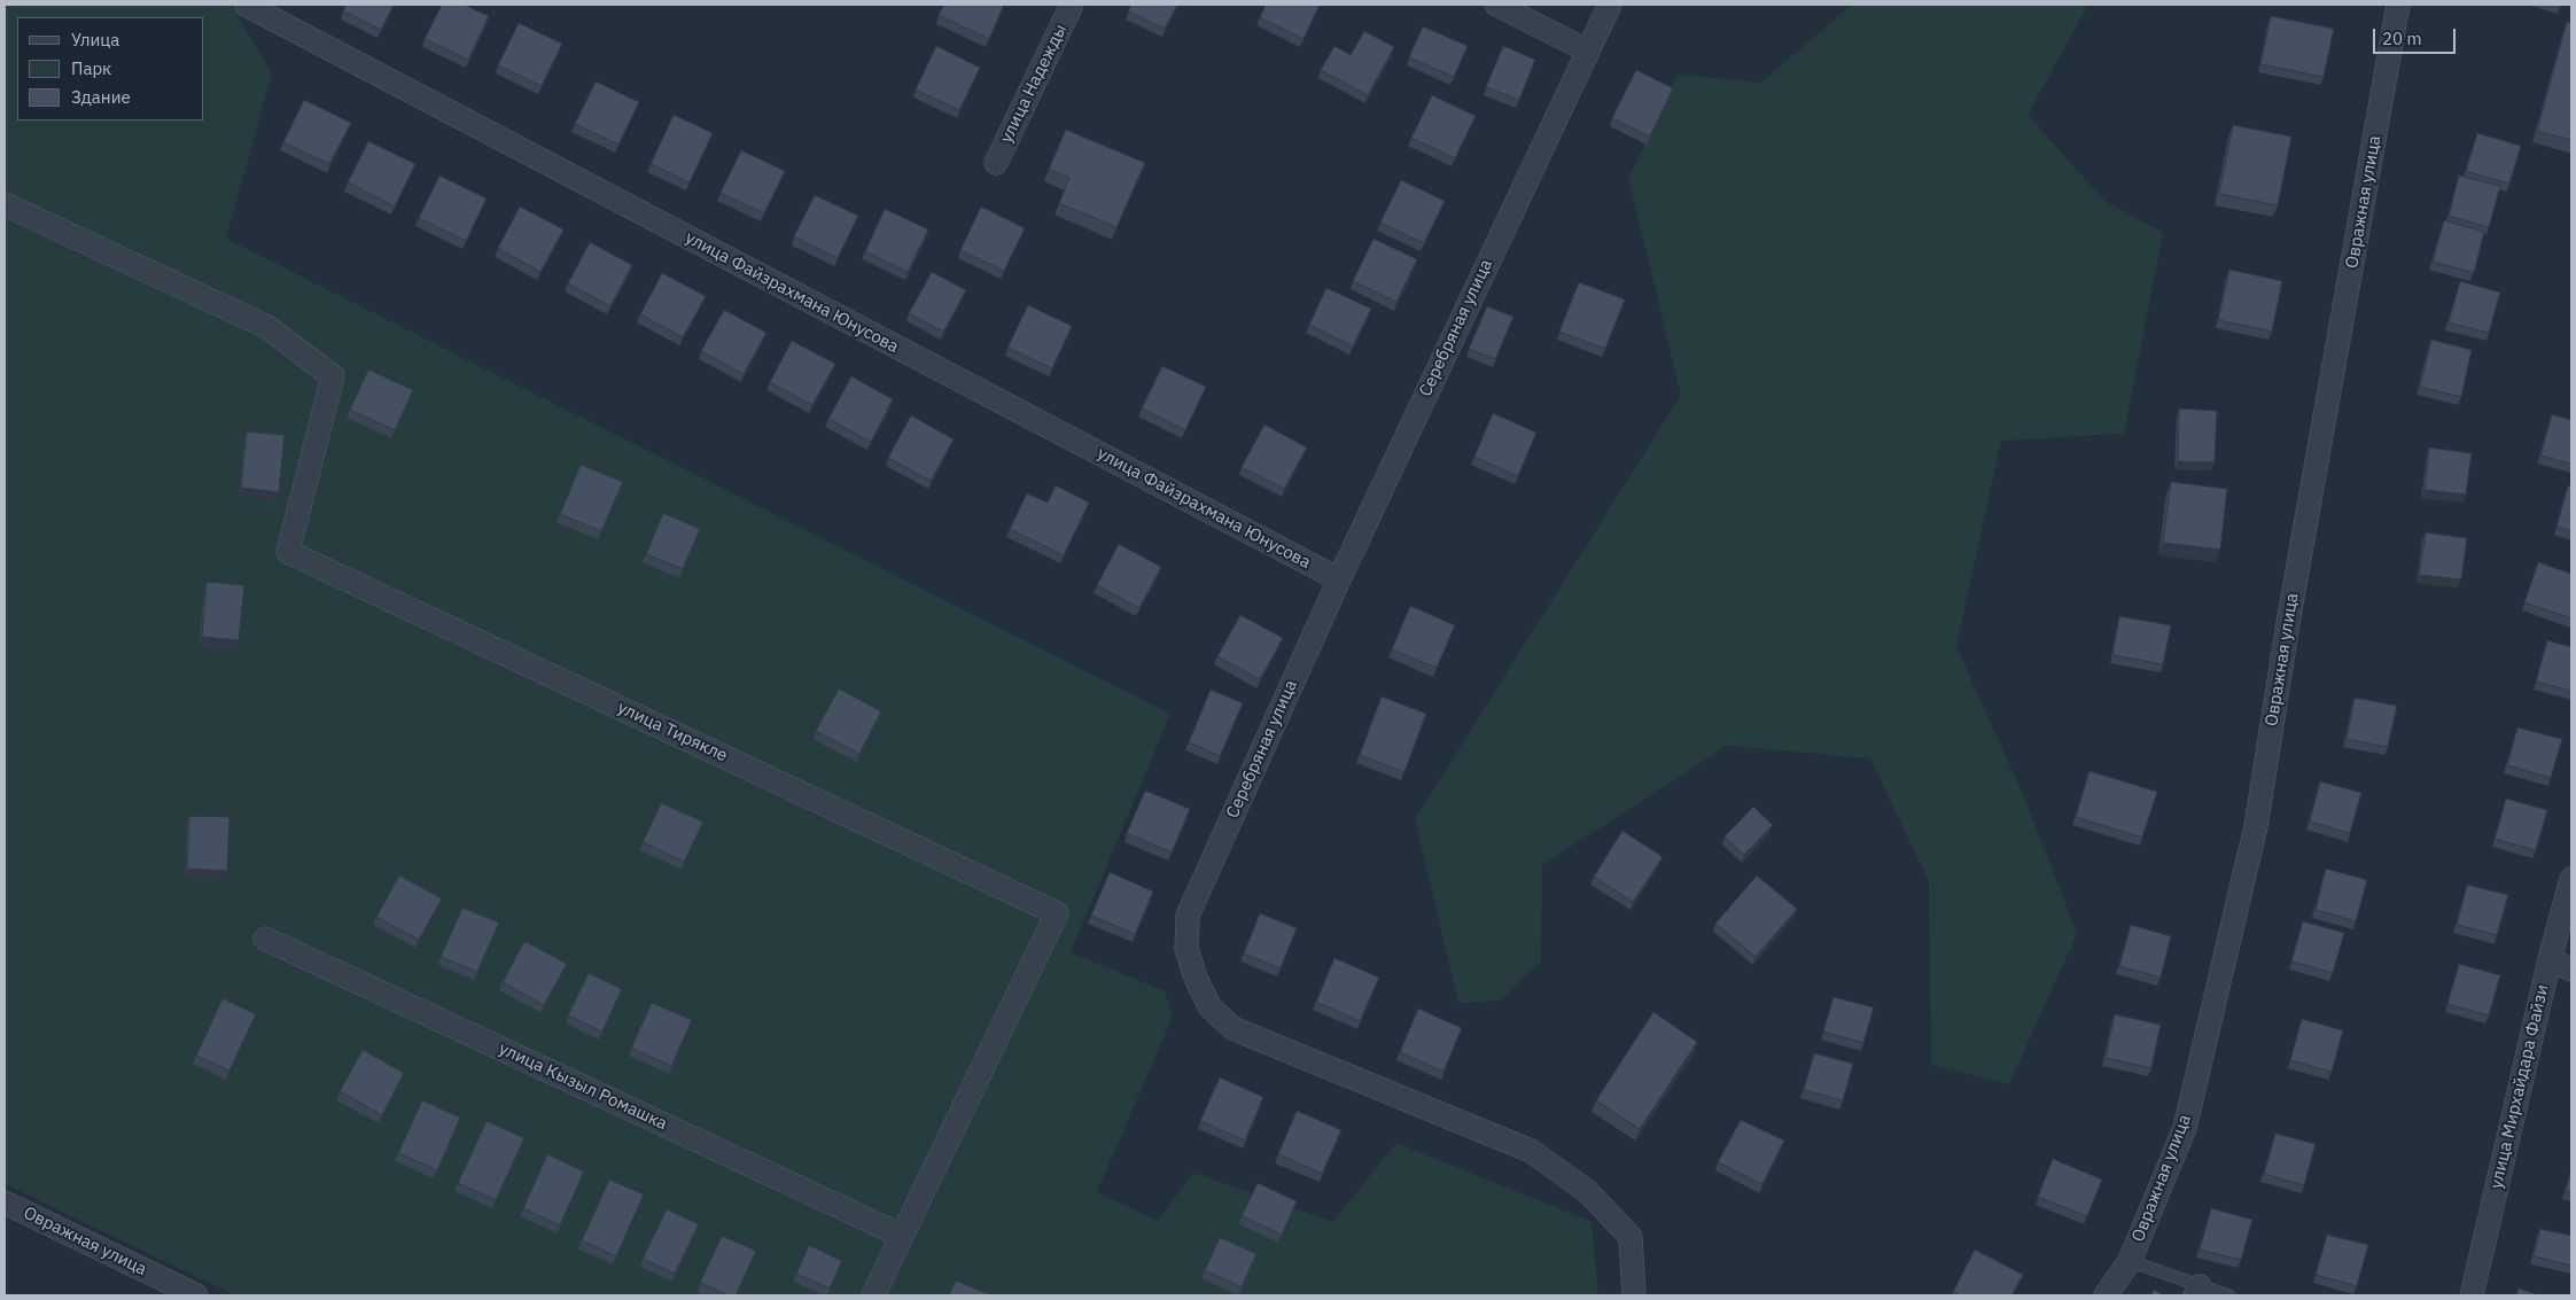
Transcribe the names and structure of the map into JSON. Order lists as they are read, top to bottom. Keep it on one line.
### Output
{"streets":{"street":["улица Надежды","Овражная улица","улица Файзрахмана Юнусова","Серебряная улица","улица Тирякле","улица Кызыл Ромашка","улица Мирхайдара Файзи"]},"crossings":[["улица Файзрахмана Юнусова","Серебряная улица"],["улица Тирякле","улица Кызыл Ромашка"]],"legend":["Улица","Парк","Здание"],"scale_bar":"20 m"}
